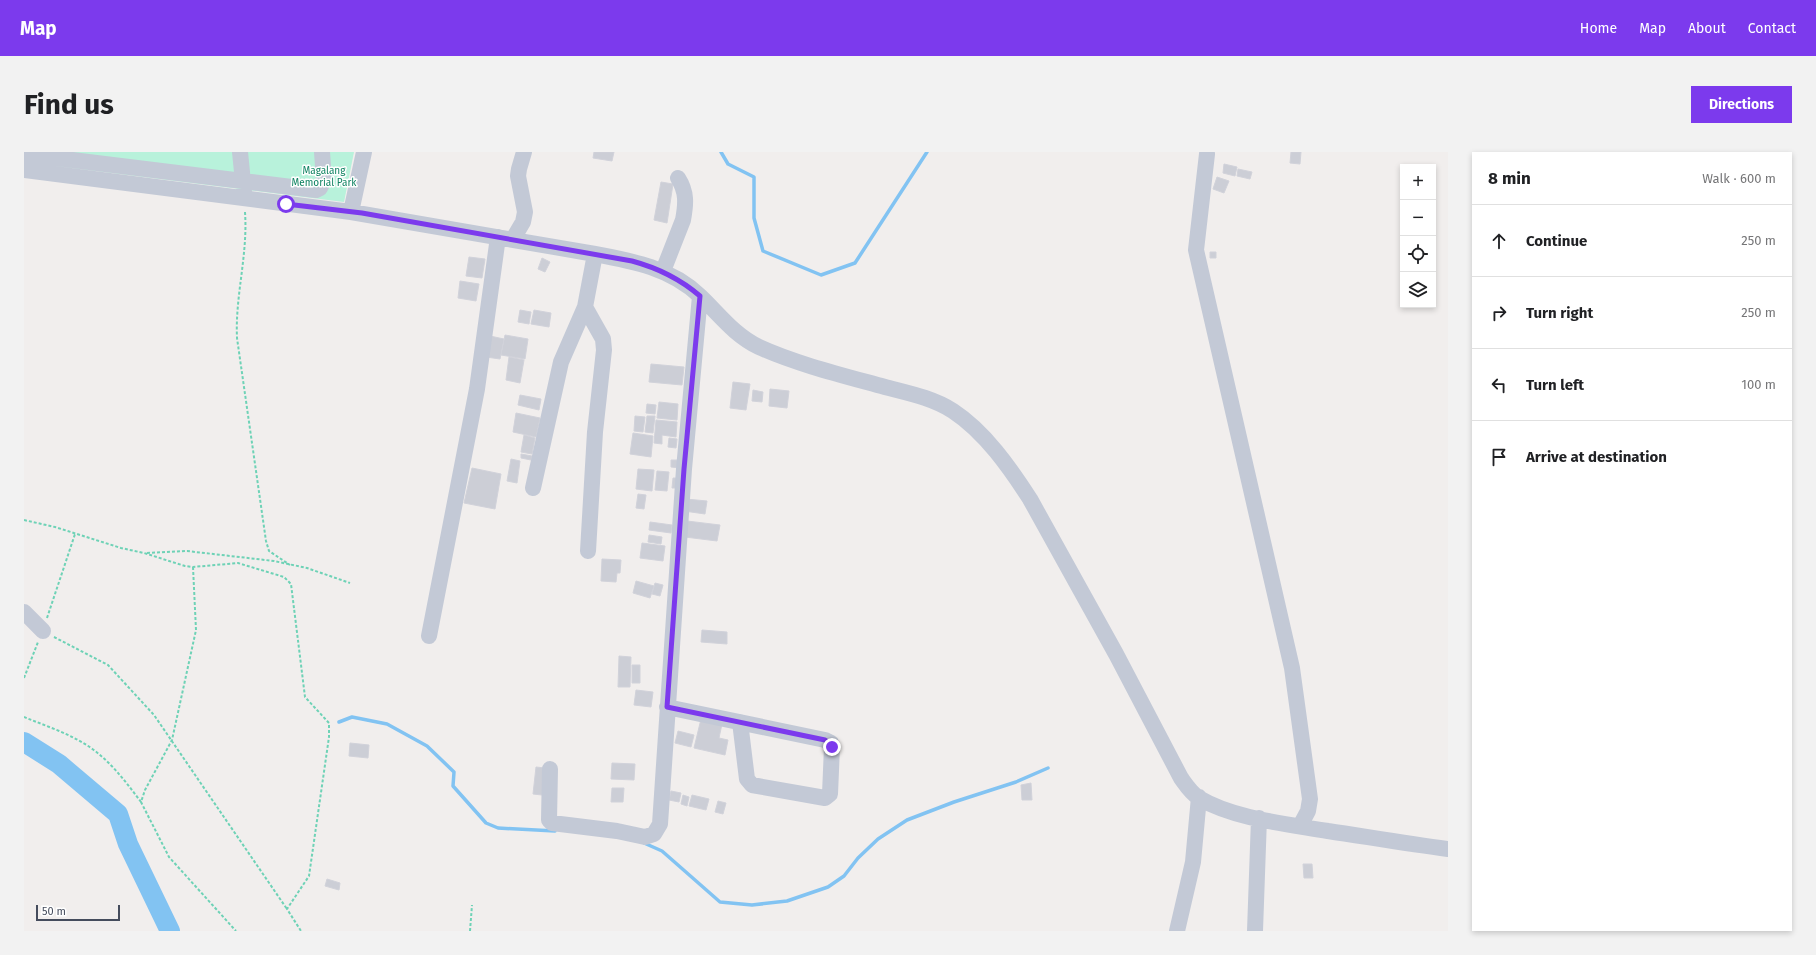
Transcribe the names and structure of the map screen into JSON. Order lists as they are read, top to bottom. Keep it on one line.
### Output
{"parks":["Magalang Memorial Park"],"scale_bar":"50 m","page":{"header":"Map","nav":["Home","Map","About","Contact"],"buttons":"Directions","title":"Find us","heading":["8 min","Walk · 600 m"],"map_buttons":["+","−"],"list":[["Continue","250 m"],["Turn right","250 m"],["Turn left","100 m"],"Arrive at destination"],"scale":"50 m"}}
